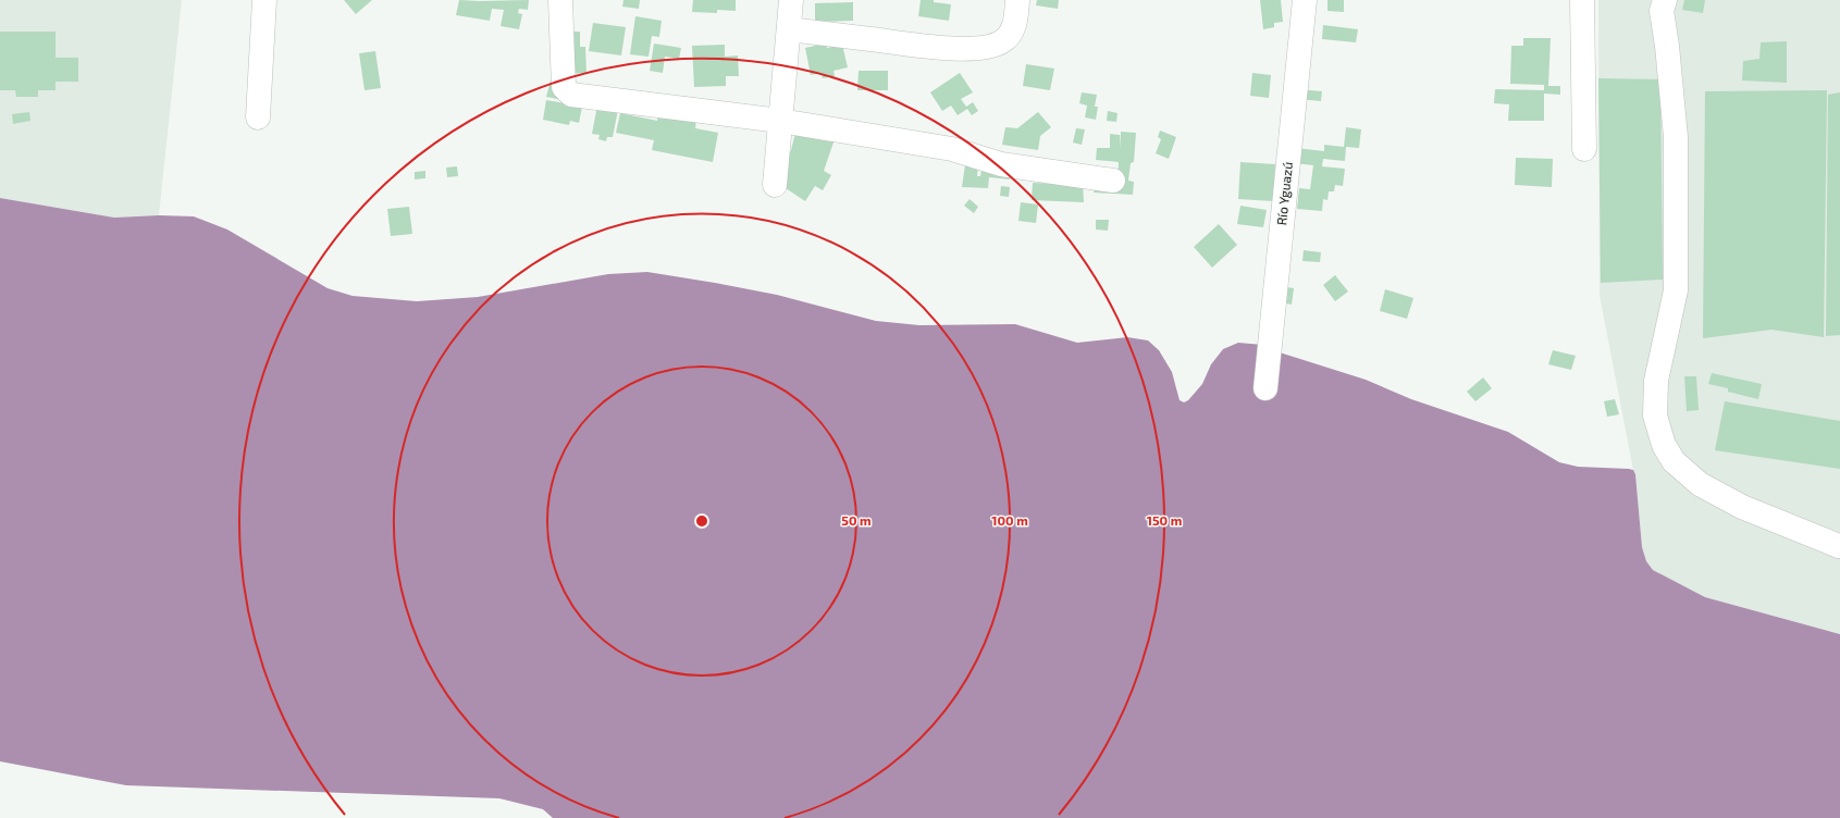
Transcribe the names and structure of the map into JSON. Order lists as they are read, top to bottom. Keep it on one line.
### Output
{"streets":{"street":["Río Yguazú"]},"rings":["50 m","100 m","150 m"]}
